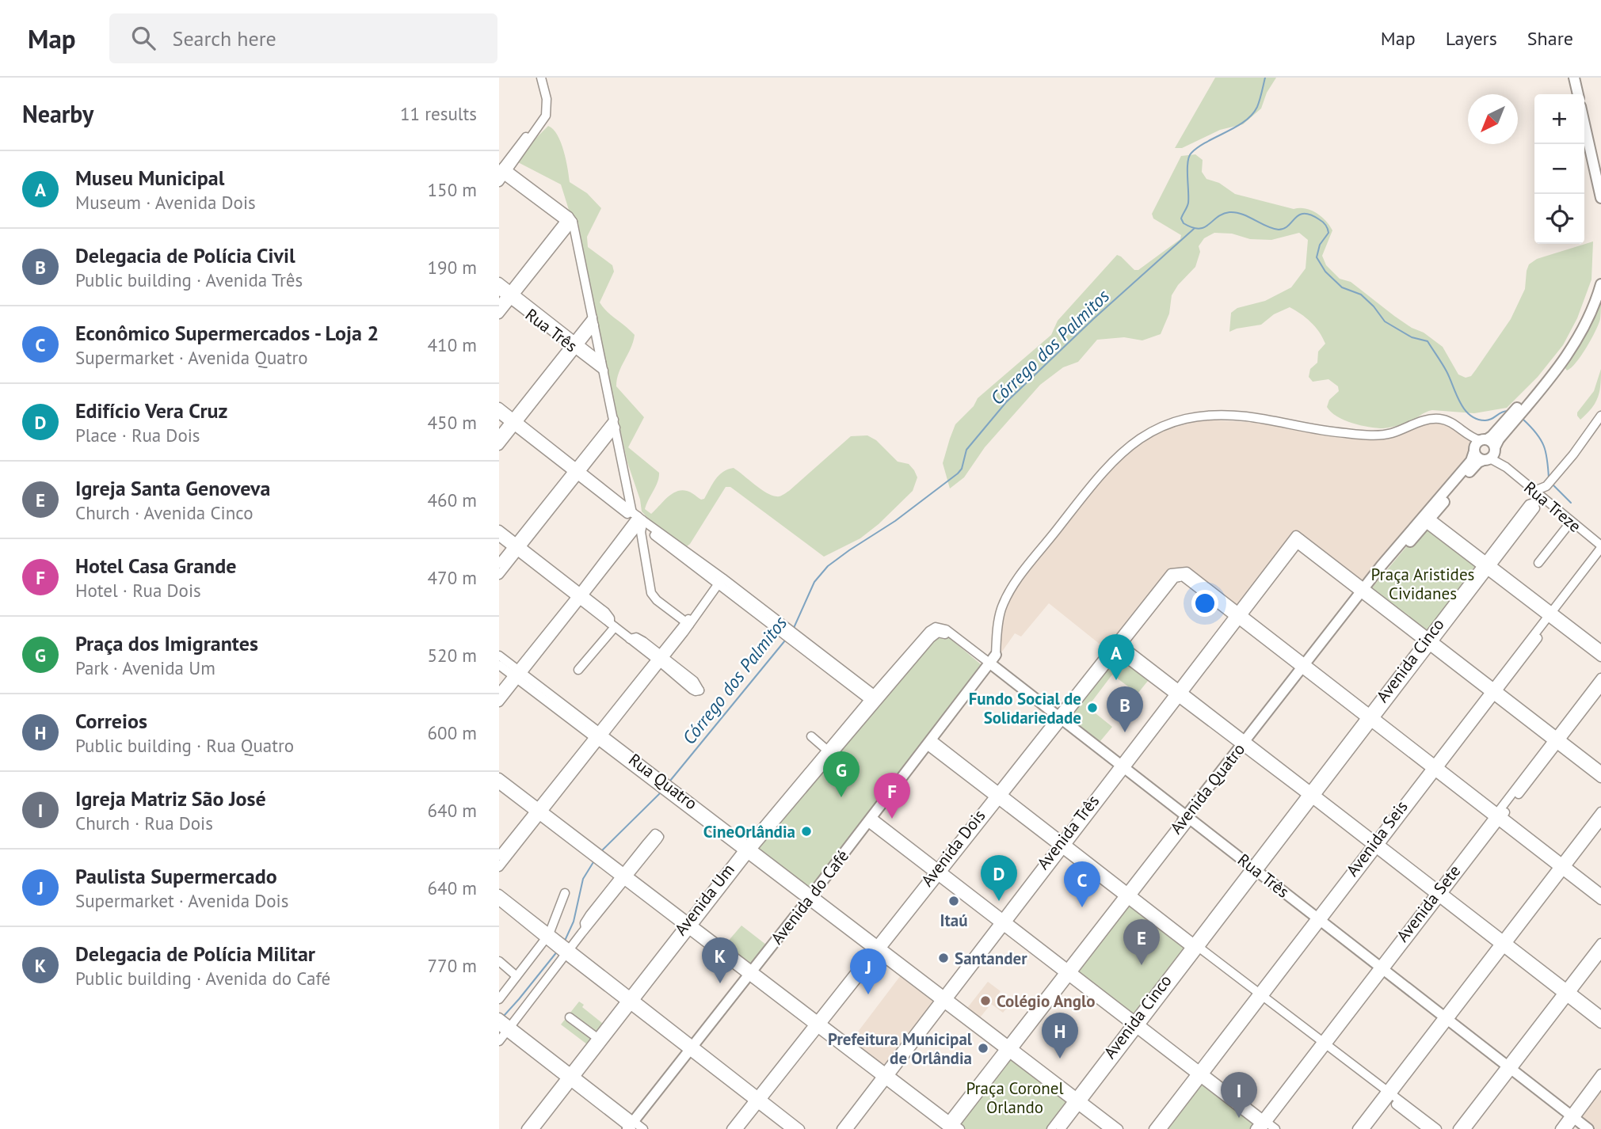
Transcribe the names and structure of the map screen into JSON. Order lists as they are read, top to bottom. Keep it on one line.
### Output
{"streets":{"main road":["Rua Três","Avenida Quatro","Avenida do Café"],"street":["Rua Treze","Avenida Cinco","Rua Quatro","Avenida Três","Avenida Seis","Avenida Dois","Avenida Um","Avenida Sete"]},"crossings":[["Rua Três","Avenida Cinco"],["Rua Três","Avenida Quatro"],["Rua Três","Avenida Três"],["Rua Três","Avenida Seis"],["Rua Três","Avenida Dois"],["Rua Três","Avenida do Café"],["Rua Três","Avenida Um"],["Rua Três","Avenida Sete"],["Rua Treze","Avenida Quatro"],["Rua Treze","Avenida Seis"],["Avenida Cinco","Rua Quatro"],["Rua Quatro","Avenida Quatro"],["Rua Quatro","Avenida Três"],["Rua Quatro","Avenida Dois"],["Rua Quatro","Avenida do Café"],["Rua Quatro","Avenida Um"],["Avenida Quatro","Avenida Três"],["Avenida Três","Avenida Dois"]],"water":["Córrego dos Palmitos"],"parks":["Praça Aristides Cividanes","Praça Coronel Orlando"],"places":["Fundo Social de Solidariedade","CineOrlândia","Itaú","Santander","Colégio Anglo","Prefeitura Municipal de Orlândia"],"north":"bottom left","page":{"header":"Map","search":"Search here","nav":["Map","Layers","Share"],"heading":["Nearby","11 results"],"map_buttons":["+","−"],"list":[{"mark":"A","name":"Museu Municipal","note":"Museum · Avenida Dois","value":"150 m"},{"mark":"B","name":"Delegacia de Polícia Civil","note":"Public building · Avenida Três","value":"190 m"},{"mark":"C","name":"Econômico Supermercados - Loja 2","note":"Supermarket · Avenida Quatro","value":"410 m"},{"mark":"D","name":"Edifício Vera Cruz","note":"Place · Rua Dois","value":"450 m"},{"mark":"E","name":"Igreja Santa Genoveva","note":"Church · Avenida Cinco","value":"460 m"},{"mark":"F","name":"Hotel Casa Grande","note":"Hotel · Rua Dois","value":"470 m"},{"mark":"G","name":"Praça dos Imigrantes","note":"Park · Avenida Um","value":"520 m"},{"mark":"H","name":"Correios","note":"Public building · Rua Quatro","value":"600 m"},{"mark":"I","name":"Igreja Matriz São José","note":"Church · Rua Dois","value":"640 m"},{"mark":"J","name":"Paulista Supermercado","note":"Supermarket · Avenida Dois","value":"640 m"},{"mark":"K","name":"Delegacia de Polícia Militar","note":"Public building · Avenida do Café","value":"770 m"}],"pins":["A","B","G","F","D","C","E","K","J","H","I"]}}
